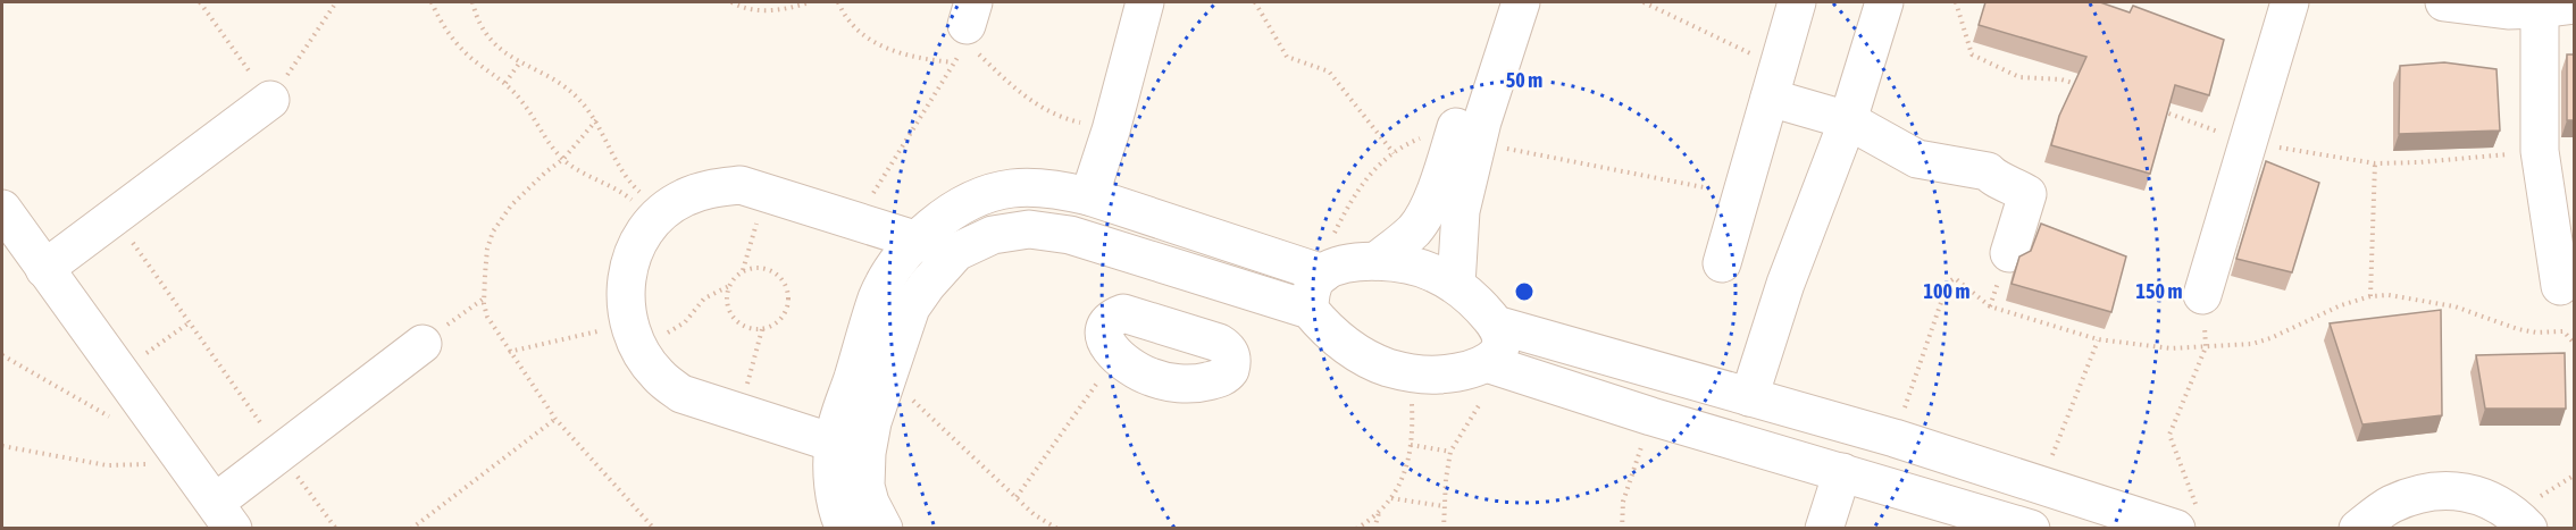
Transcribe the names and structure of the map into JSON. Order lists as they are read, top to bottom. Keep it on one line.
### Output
{"rings":["50 m","100 m","150 m"]}
